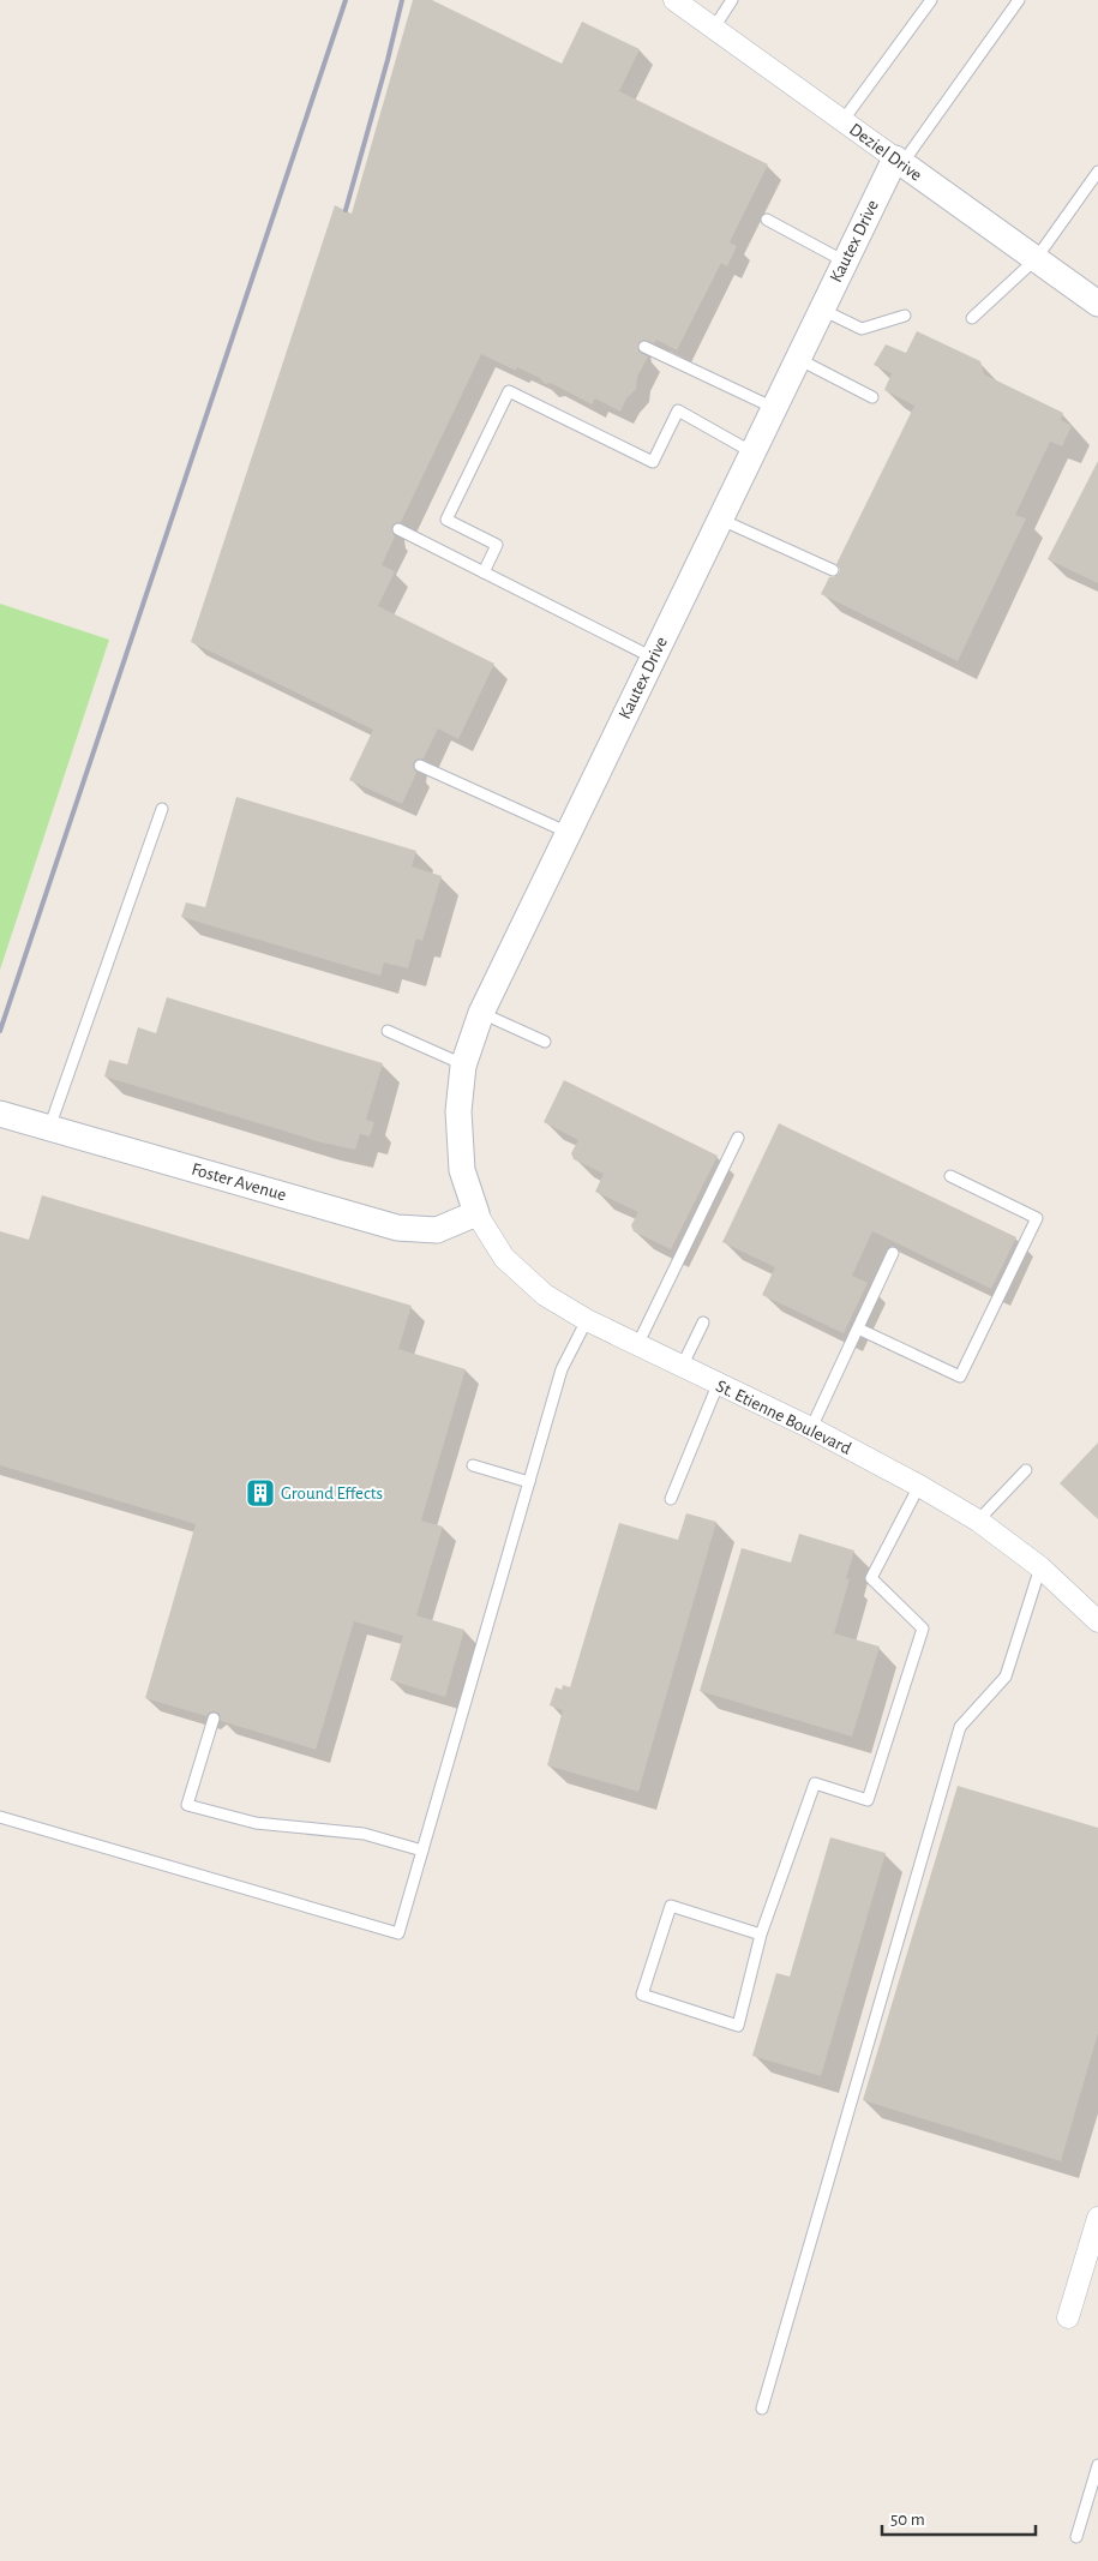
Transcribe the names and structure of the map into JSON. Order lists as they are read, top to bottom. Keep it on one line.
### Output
{"streets":{"street":["Deziel Drive","Kautex Drive","Foster Avenue","St. Etienne Boulevard"]},"crossings":[["Deziel Drive","Kautex Drive"],["Kautex Drive","Foster Avenue"],["Kautex Drive","St. Etienne Boulevard"],["Foster Avenue","St. Etienne Boulevard"]],"places":{"building":["Ground Effects"]},"scale_bar":"50 m"}
